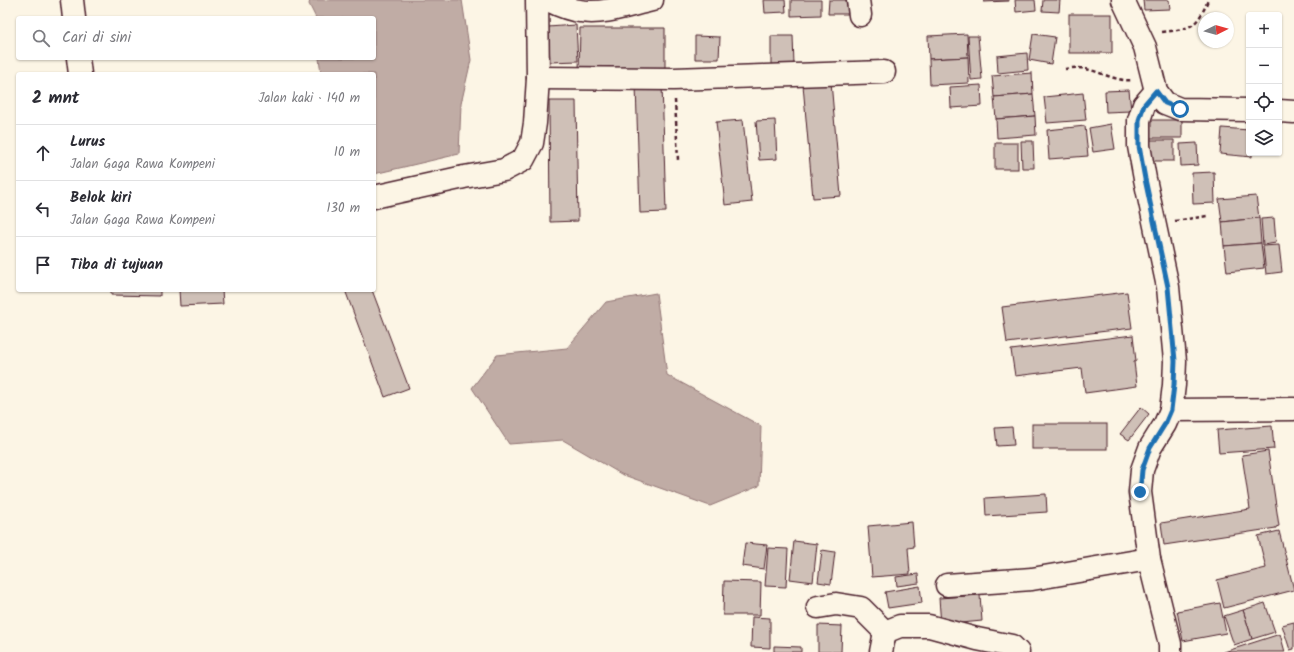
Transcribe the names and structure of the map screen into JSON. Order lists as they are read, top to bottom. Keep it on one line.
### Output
{"north":"right","page":{"map_buttons":["+","−"],"search":"Cari di sini","heading":["2 mnt","Jalan kaki · 140 m"],"list":[["Lurus","Jalan Gaga Rawa Kompeni","10 m"],["Belok kiri","Jalan Gaga Rawa Kompeni","130 m"],"Tiba di tujuan"]}}
